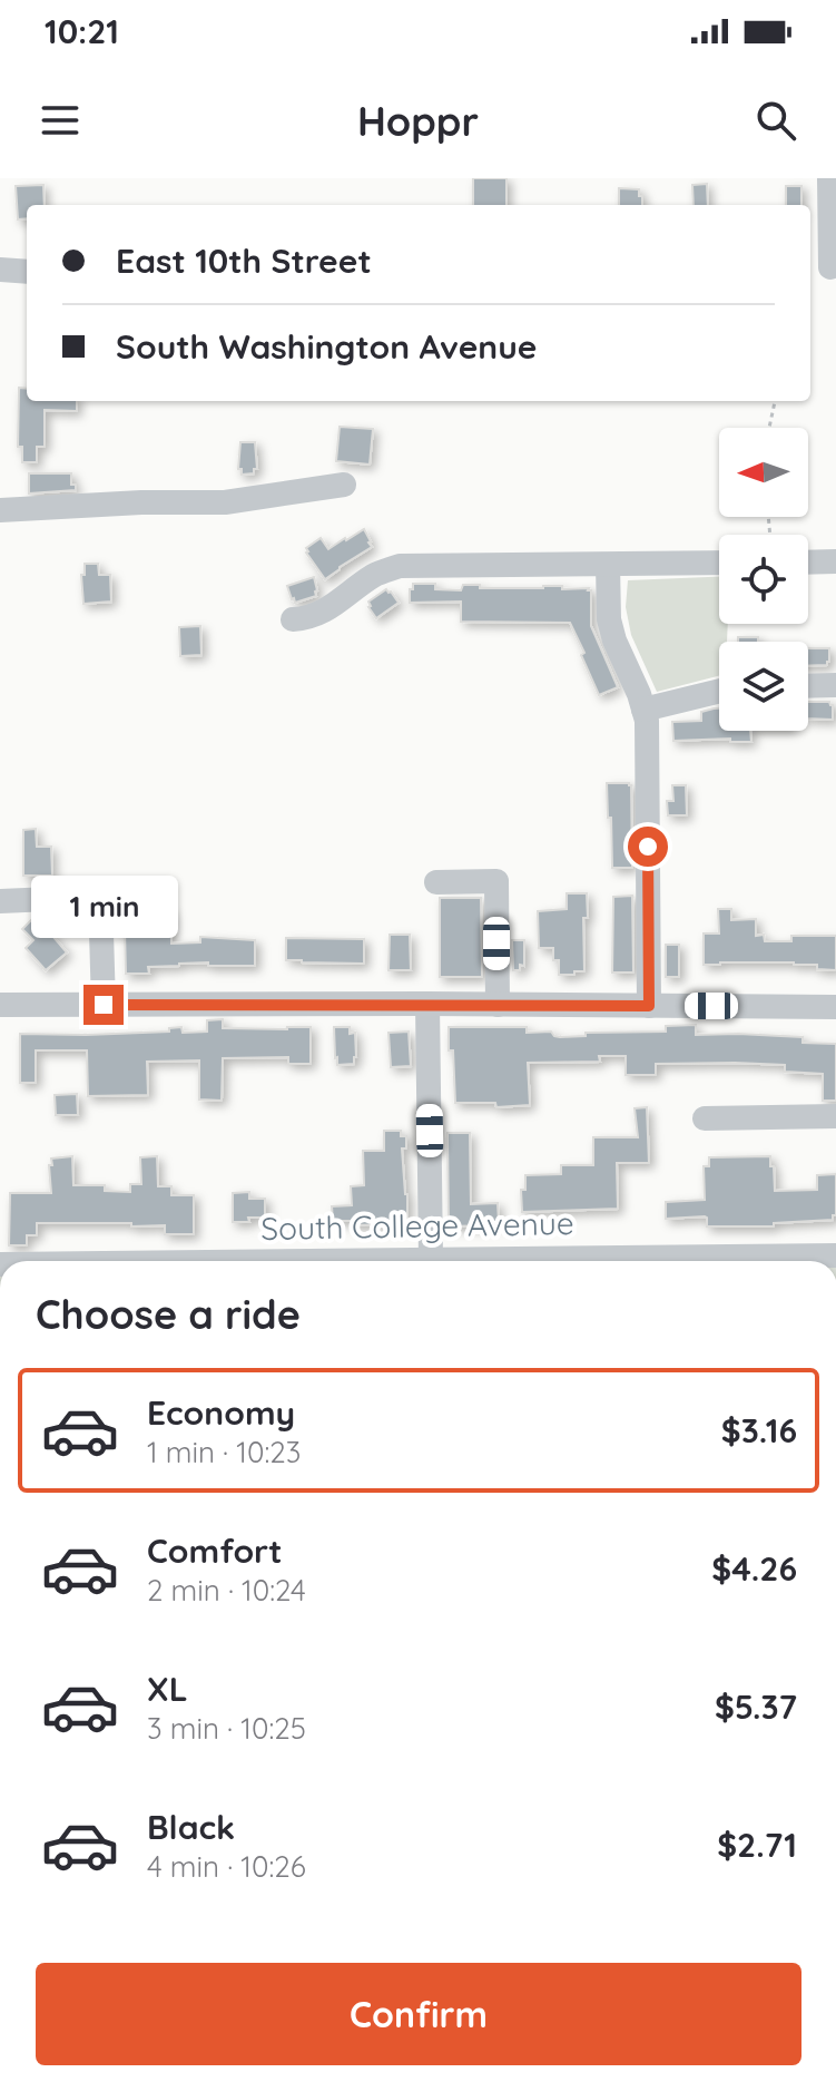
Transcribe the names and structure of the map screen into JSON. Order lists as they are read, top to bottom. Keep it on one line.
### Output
{"streets":{"street":["South College Avenue"]},"north":"left","page":{"status":"10:21","header":"Hoppr","banner":["East 10th Street","South Washington Avenue"],"bubble":"1 min","heading":"Choose a ride","list":[{"name":"Economy","note":"1 min · 10:23","value":"$3.16"},{"name":"Comfort","note":"2 min · 10:24","value":"$4.26"},{"name":"XL","note":"3 min · 10:25","value":"$5.37"},{"name":"Black","note":"4 min · 10:26","value":"$2.71"}],"buttons":"Confirm"}}
